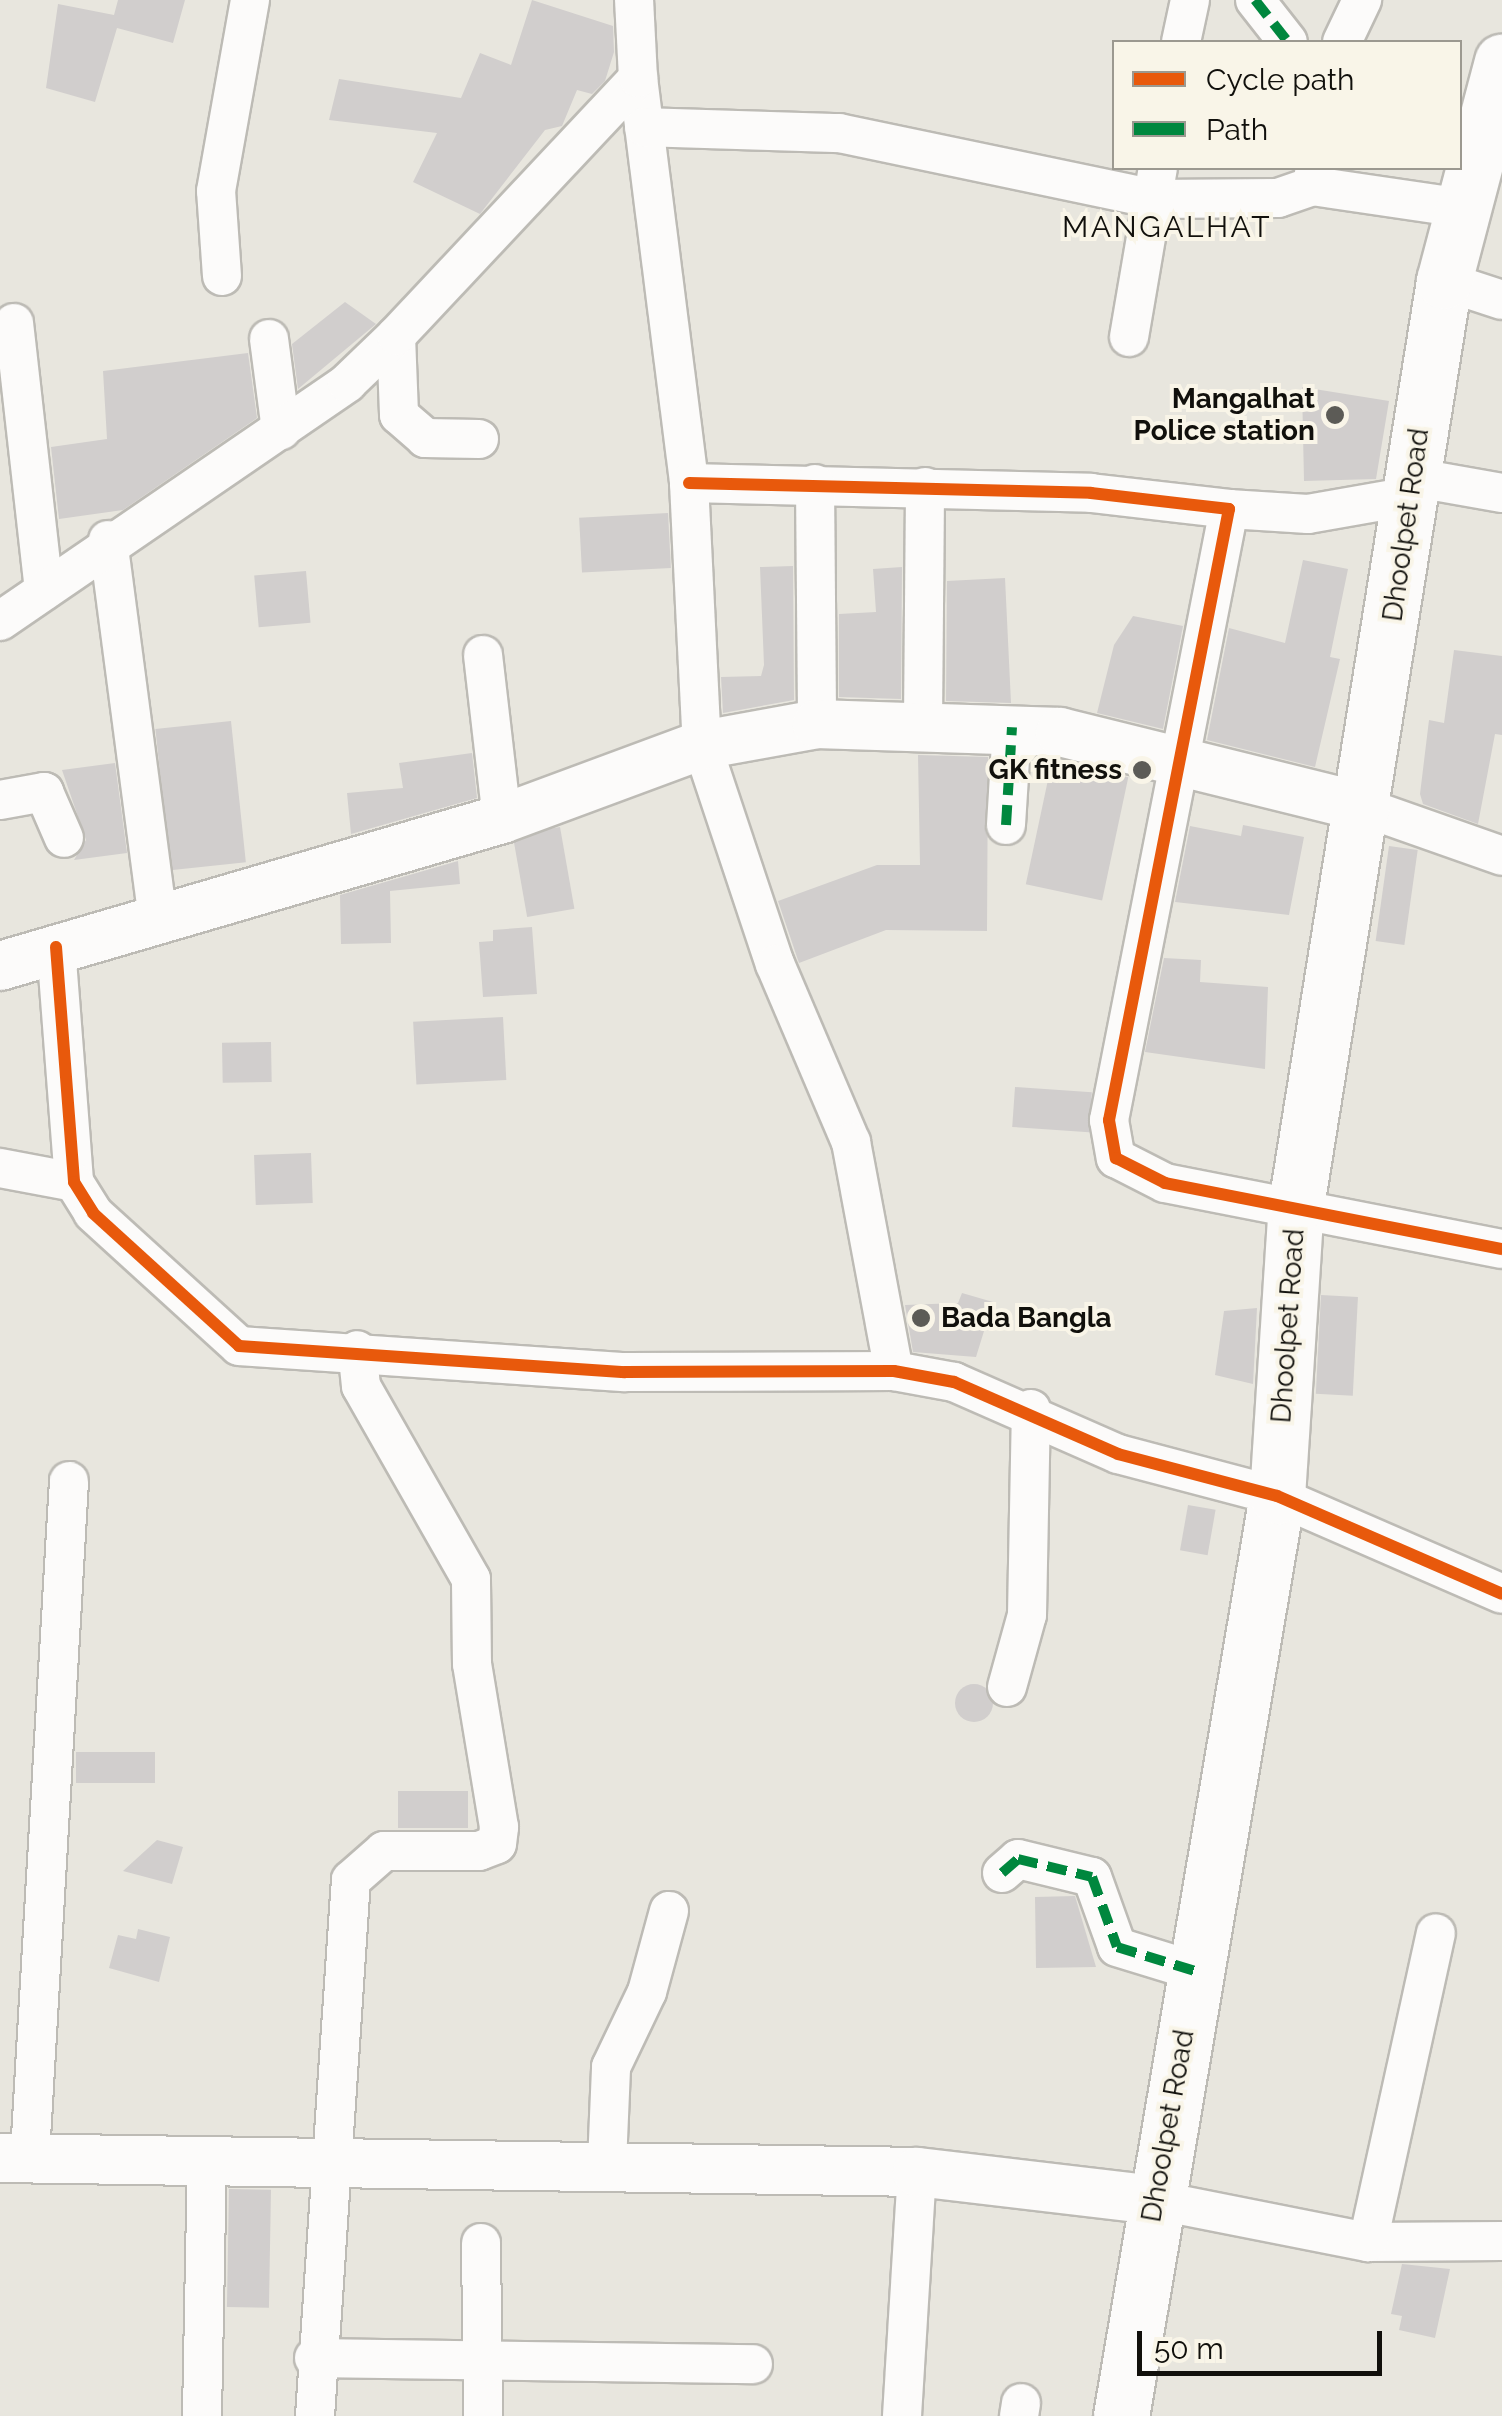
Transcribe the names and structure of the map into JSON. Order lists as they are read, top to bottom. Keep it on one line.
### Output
{"streets":{"main road":["Dhoolpet Road"]},"districts":["MANGALHAT"],"places":["Mangalhat Police station","GK fitness","Bada Bangla"],"legend":["Cycle path","Path"],"scale_bar":"50 m"}
